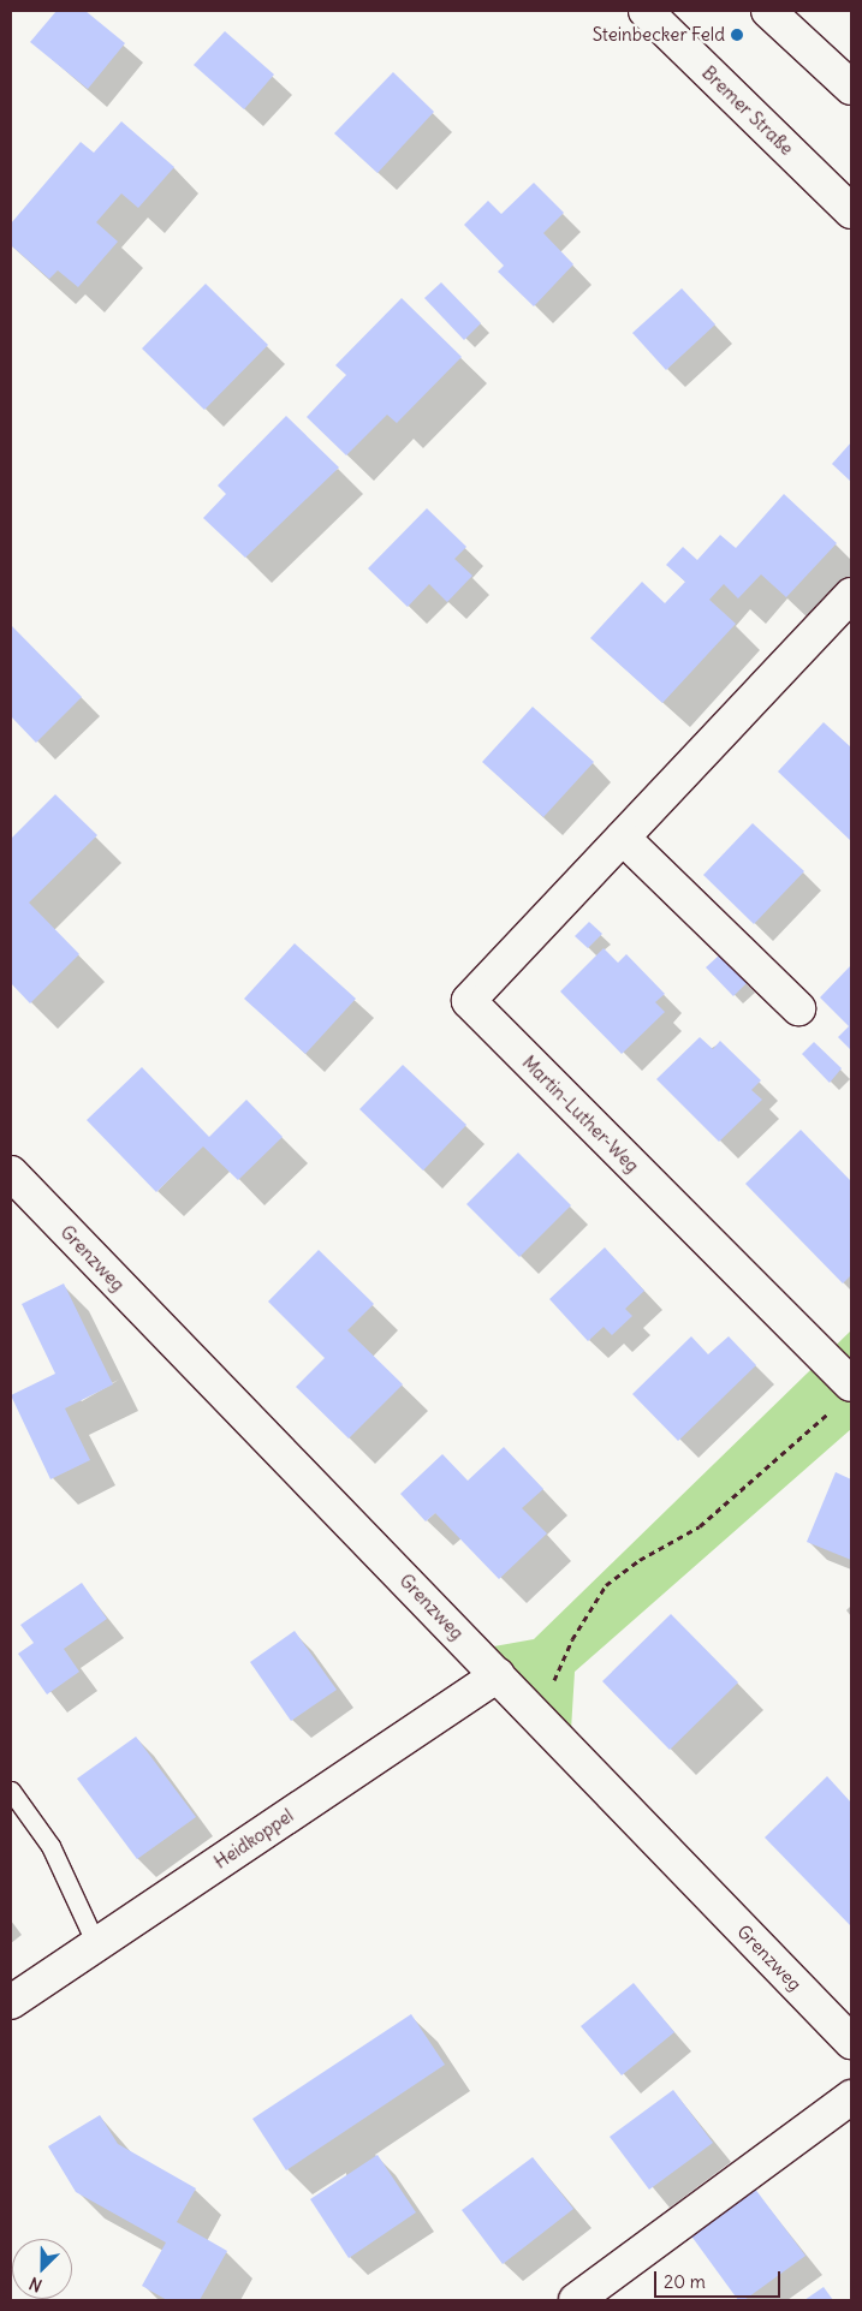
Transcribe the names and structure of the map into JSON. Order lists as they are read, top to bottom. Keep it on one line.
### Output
{"streets":{"street":["Bremer Straße","Martin-Luther-Weg","Grenzweg","Heidkoppel"]},"crossings":[["Grenzweg","Heidkoppel"]],"places":["Steinbecker Feld"],"scale_bar":"20 m","north":"bottom left"}
